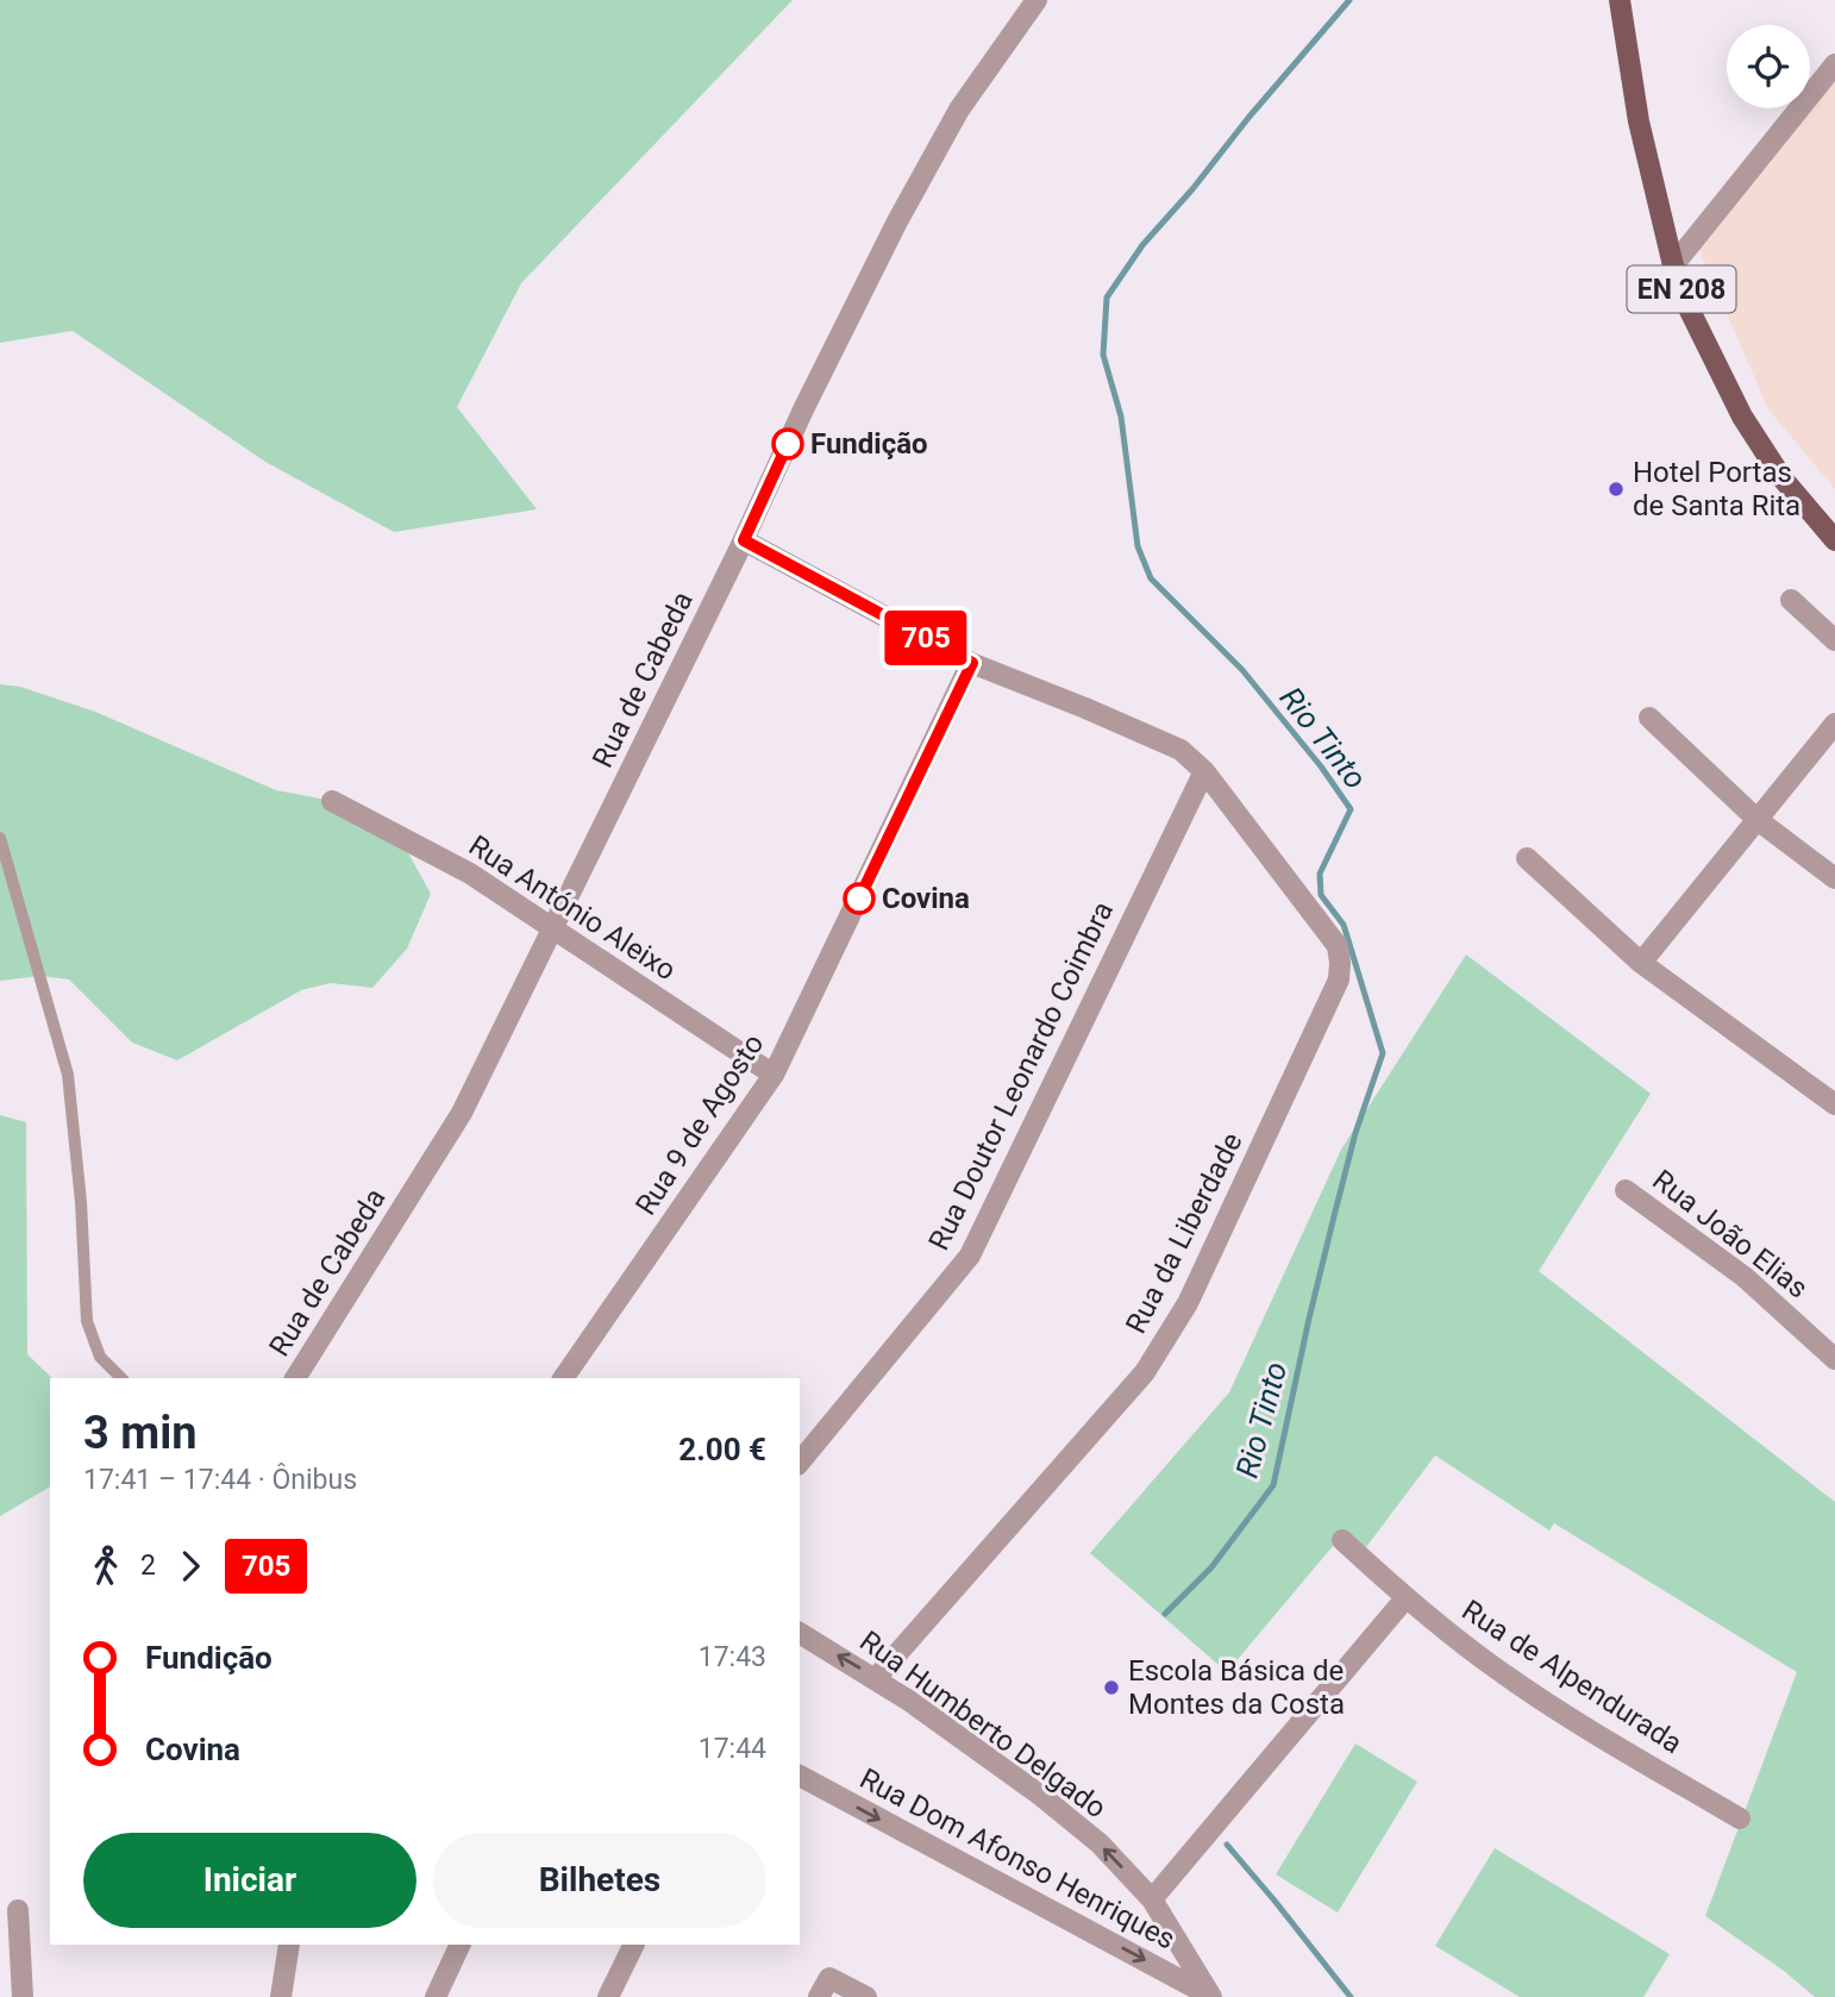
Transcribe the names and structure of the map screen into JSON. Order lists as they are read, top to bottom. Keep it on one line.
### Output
{"streets":{"main road":["EN 208"],"street":["Rua de Cabeda","Rua António Aleixo","Rua Doutor Leonardo Coimbra","Rua 9 de Agosto","Rua da Liberdade","Rua João Elias","Rua de Alpendurada","Rua Humberto Delgado","Rua Dom Afonso Henriques"]},"crossings":[["Rua de Cabeda","Rua António Aleixo"],["Rua de Cabeda","Rua da Liberdade"],["Rua António Aleixo","Rua 9 de Agosto"],["Rua Doutor Leonardo Coimbra","Rua da Liberdade"],["Rua 9 de Agosto","Rua da Liberdade"],["Rua da Liberdade","Rua Humberto Delgado"],["Rua Humberto Delgado","Rua Dom Afonso Henriques"]],"one_way":["Rua Humberto Delgado","Rua Dom Afonso Henriques"],"water":["Rio Tinto"],"places":["Fundição","Hotel Portas de Santa Rita","Covina","Escola Básica de Montes da Costa"],"lines":["bus line 705"],"page":{"on_map":"705","heading":["3 min","17:41 – 17:44 · Ônibus","2.00 €"],"legs":["2","705"],"list":[{"name":"Fundição","value":"17:43"},{"name":"Covina","value":"17:44"}],"buttons":["Iniciar","Bilhetes"]}}
